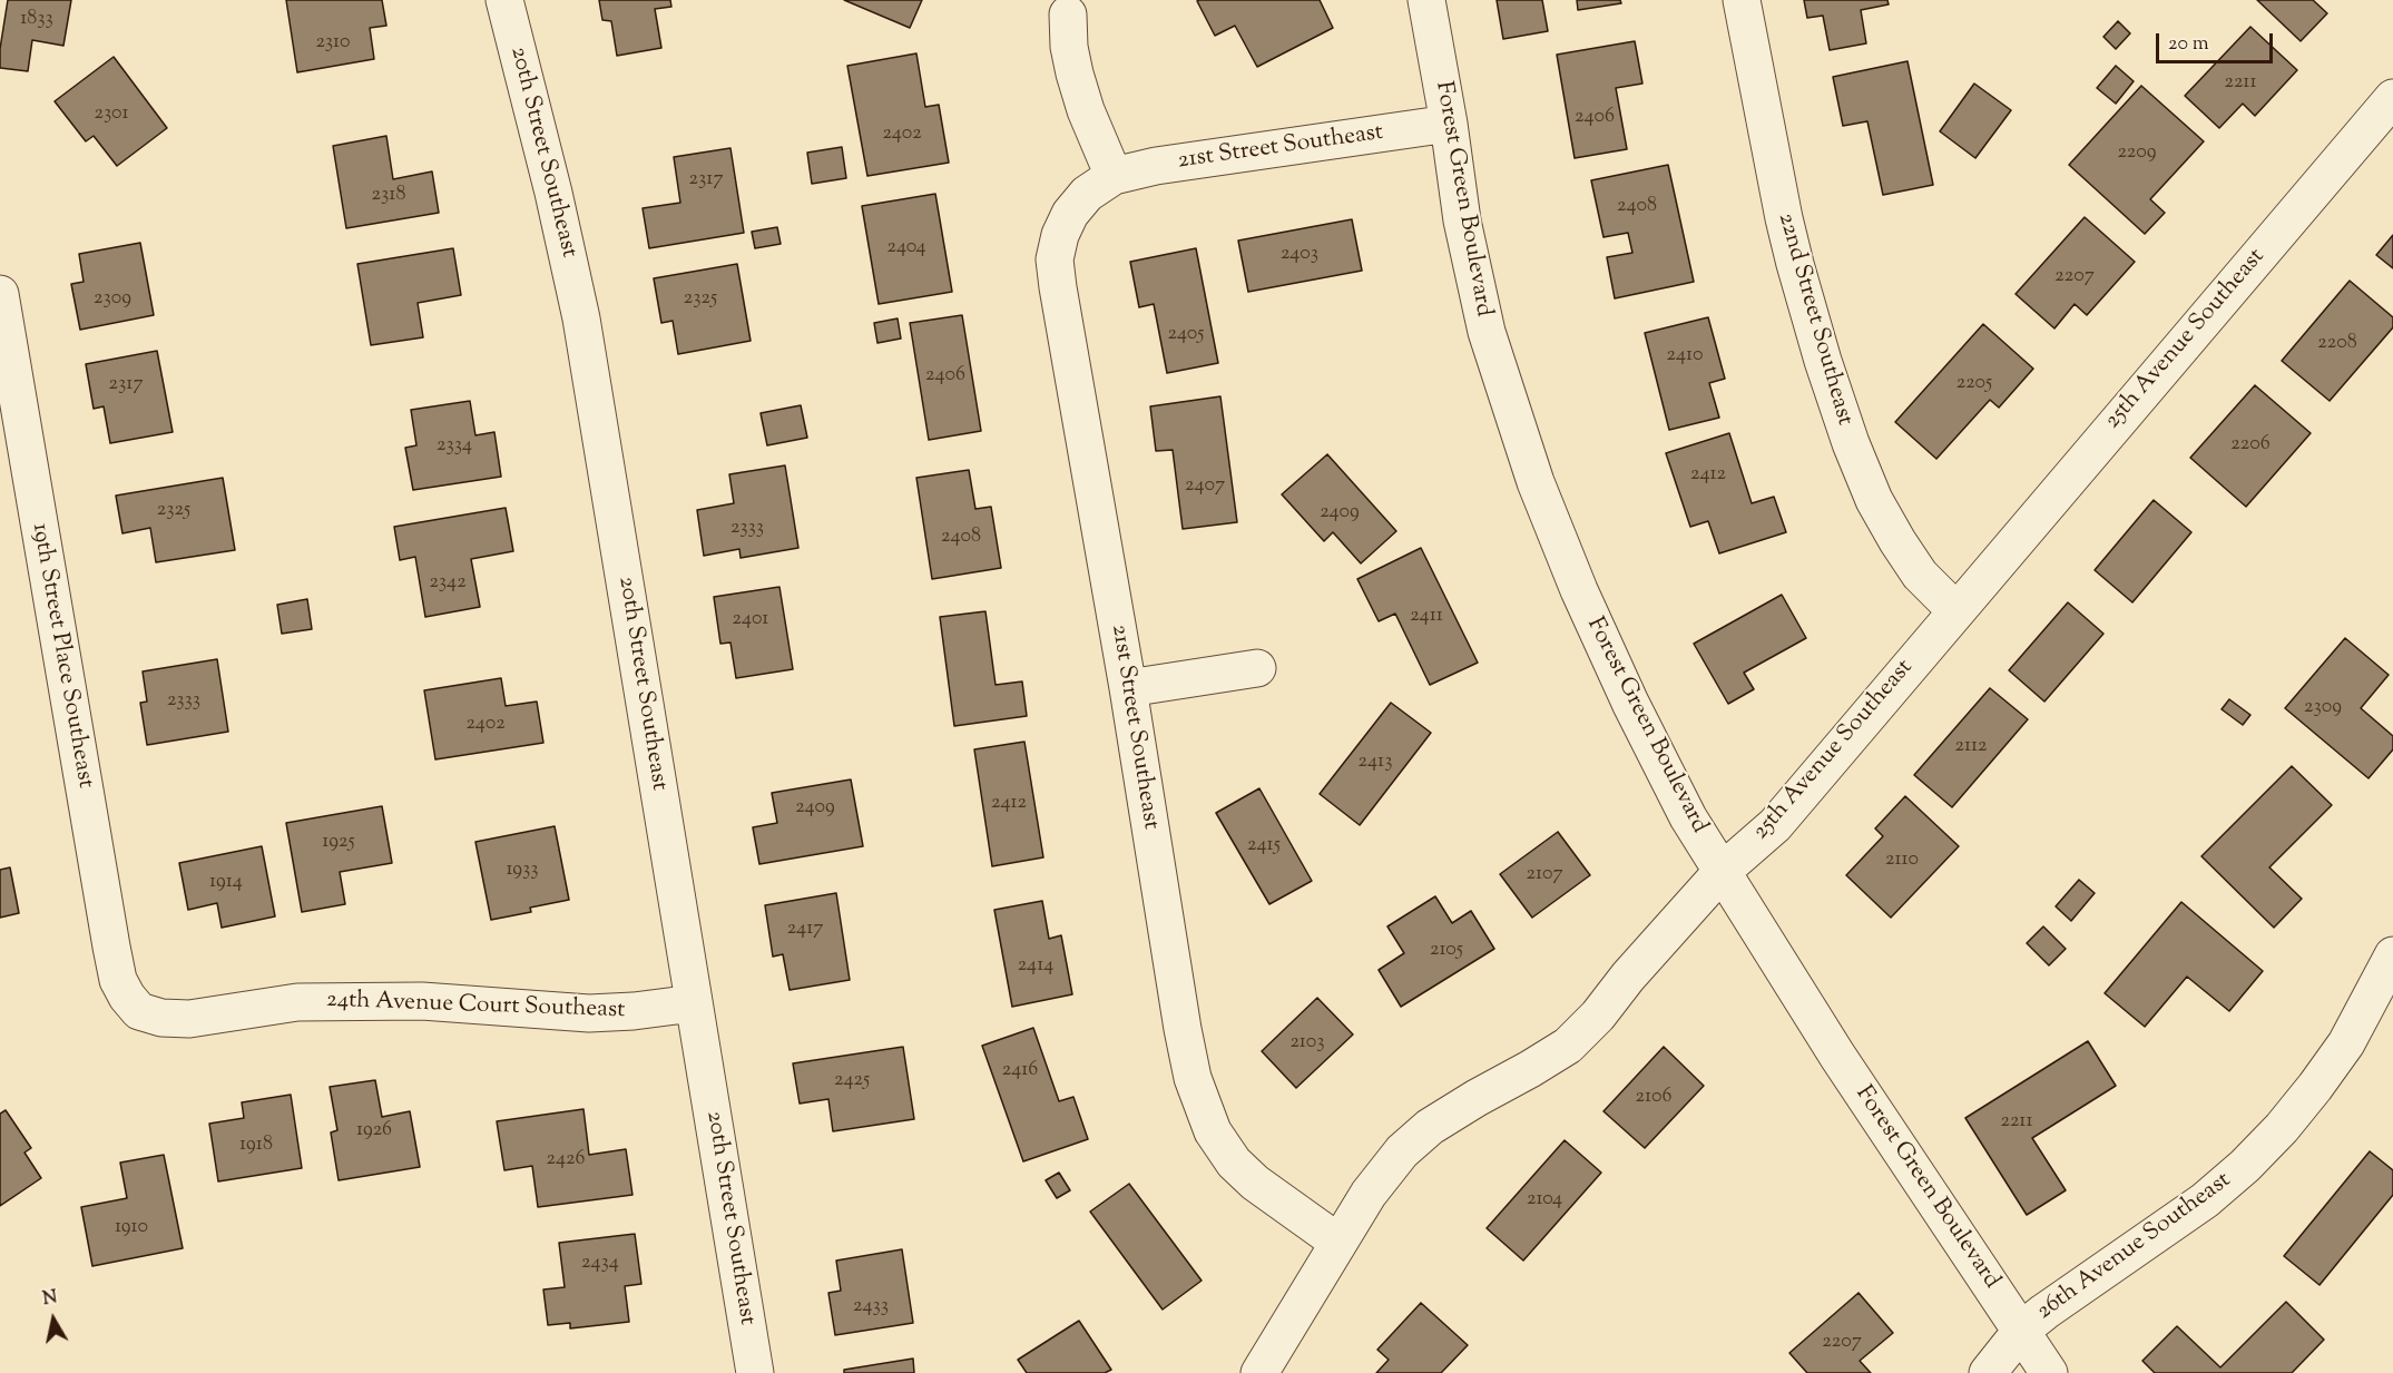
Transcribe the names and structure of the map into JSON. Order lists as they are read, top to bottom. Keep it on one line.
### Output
{"streets":{"street":["21st Street Southeast","20th Street Southeast","Forest Green Boulevard","22nd Street Southeast","25th Avenue Southeast","19th Street Place Southeast","24th Avenue Court Southeast","26th Avenue Southeast"]},"crossings":[["21st Street Southeast","Forest Green Boulevard"],["21st Street Southeast","25th Avenue Southeast"],["20th Street Southeast","24th Avenue Court Southeast"],["Forest Green Boulevard","25th Avenue Southeast"],["Forest Green Boulevard","26th Avenue Southeast"],["22nd Street Southeast","25th Avenue Southeast"],["19th Street Place Southeast","24th Avenue Court Southeast"]],"house_numbers":["1833","2310","2211","2301","2406","2402","2209","2317","2318","2408","2404","2403","2207","2309","2325","2405","2208","2410","2406","2205","2317","2206","2334","2412","2407","2325","2409","2333","2408","2342","2411","2401","2333","2309","2402","2112","2413","2412","2409","1925","2415","2110","1933","2107","1914","2417","2105","2414","2103","2416","2425","2106","2211","1926","1918","2426","2104","1910","2434","2433","2207"],"scale_bar":"20 m","north":"top"}
